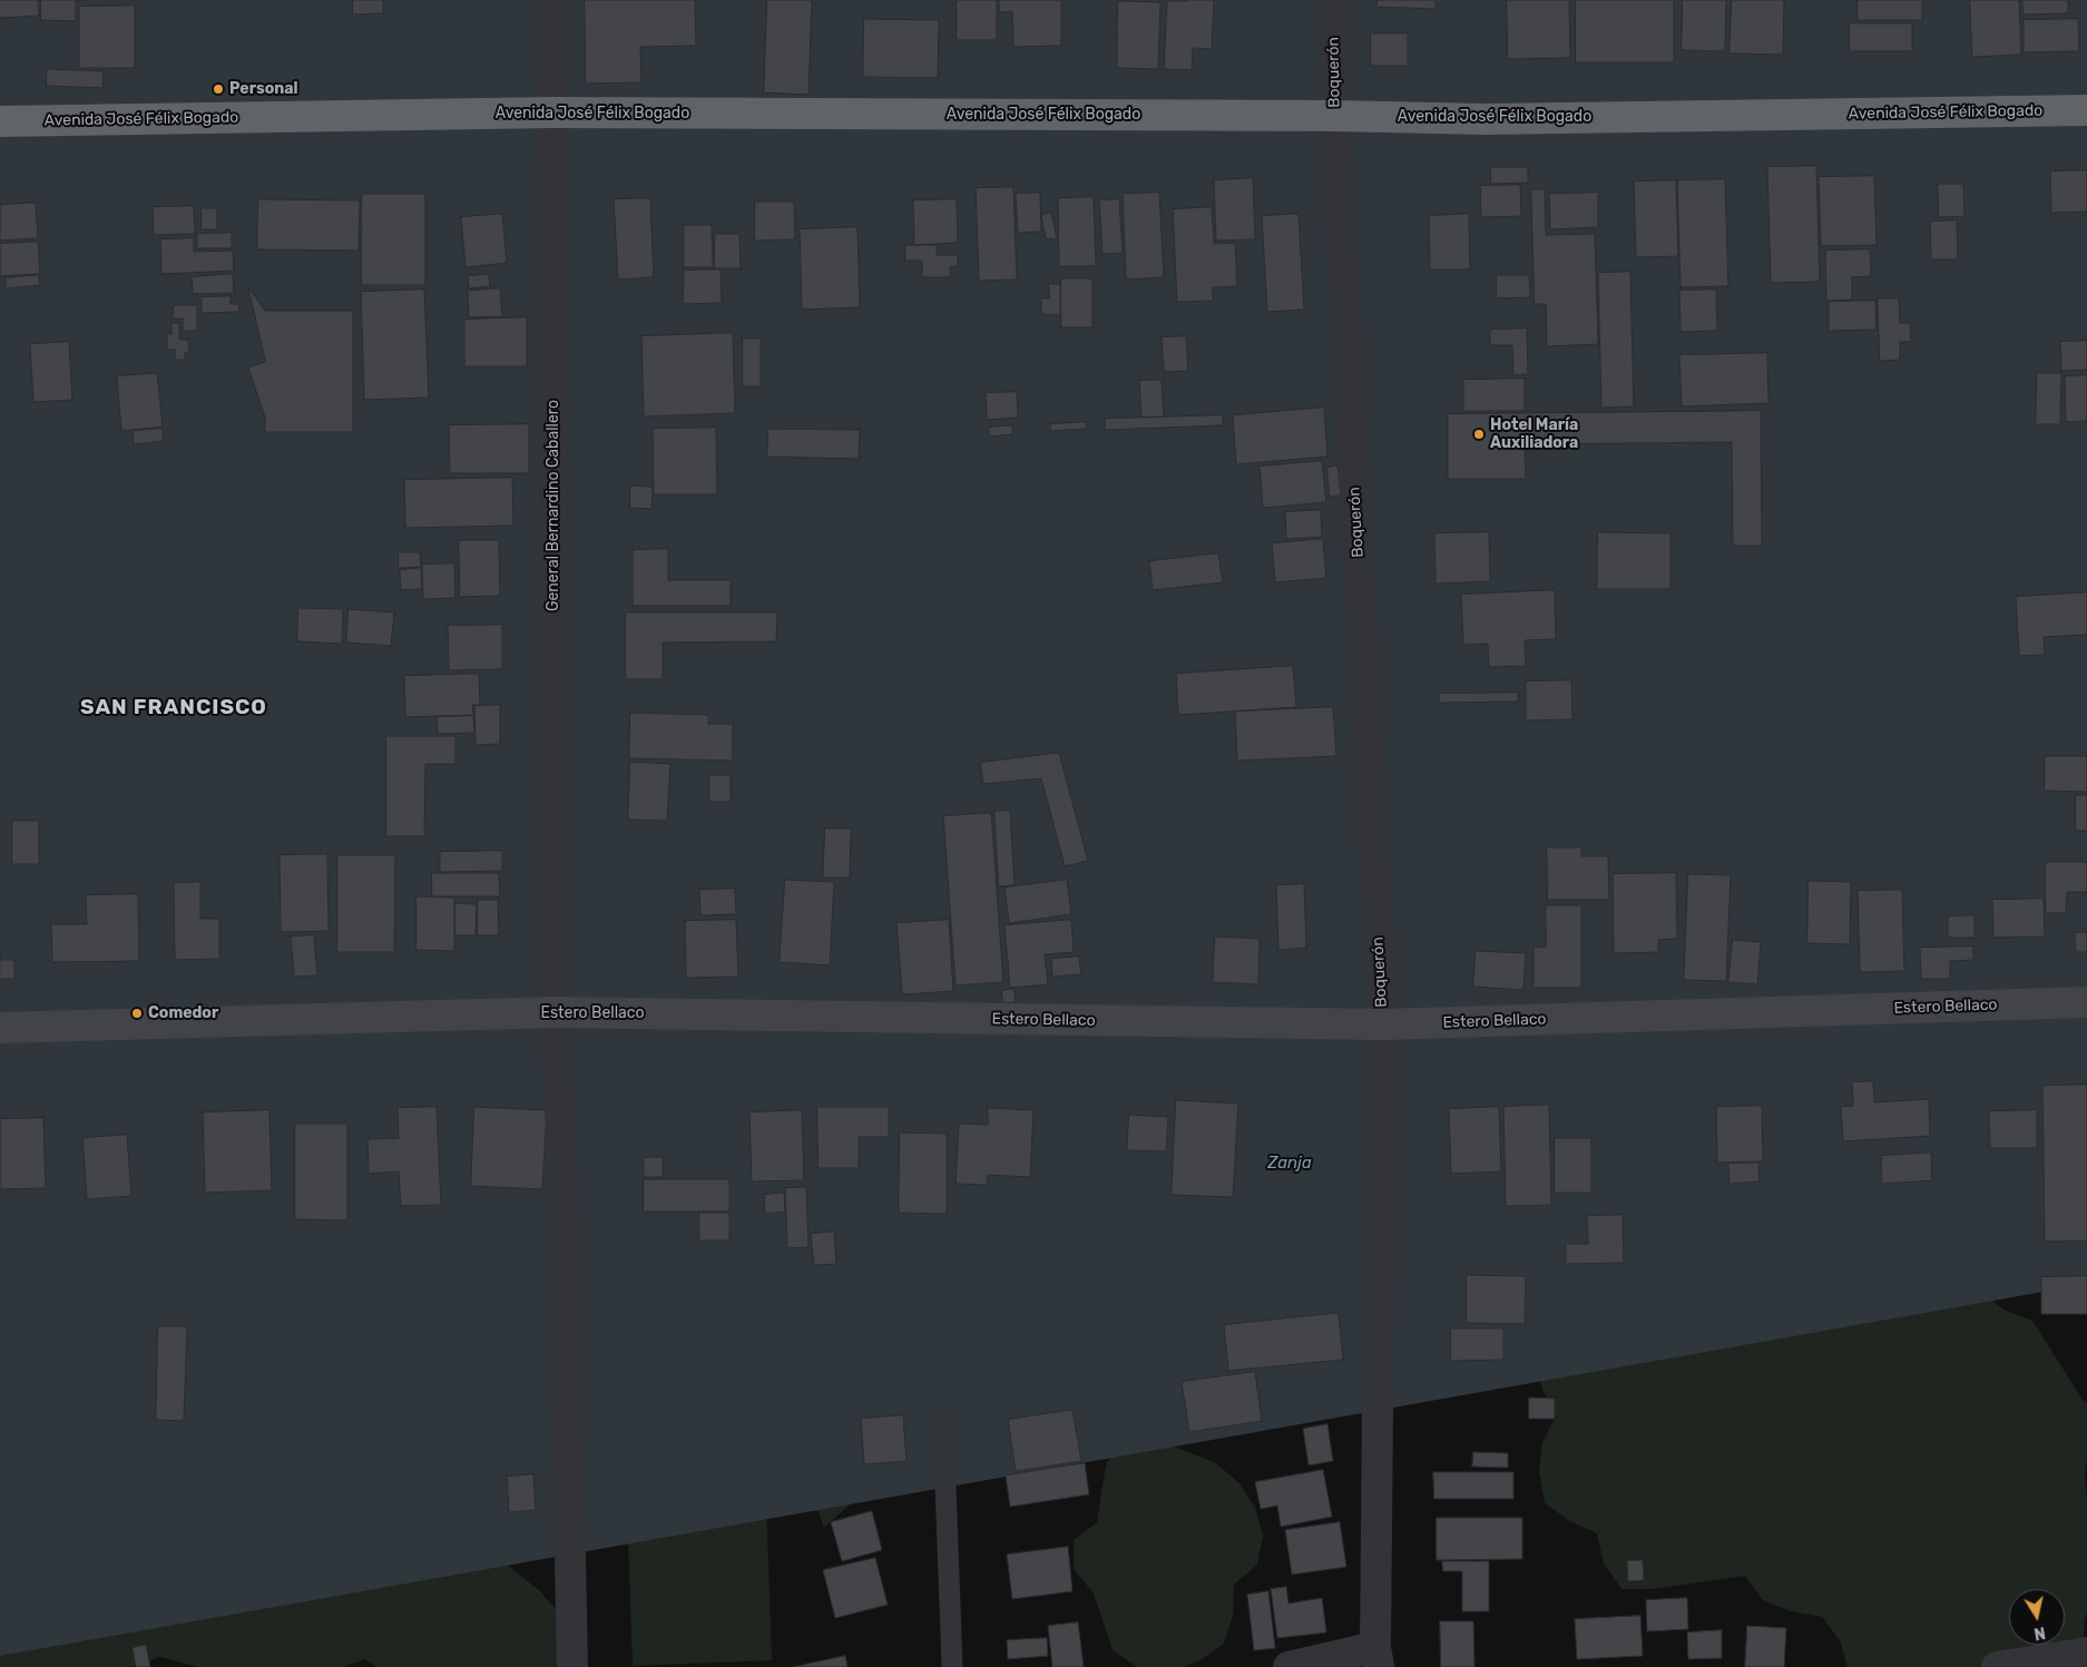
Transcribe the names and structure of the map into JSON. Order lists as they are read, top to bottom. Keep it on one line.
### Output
{"streets":{"highway":["Avenida José Félix Bogado"],"street":["Boquerón","General Bernardino Caballero","Estero Bellaco"]},"crossings":[["Boquerón","Avenida José Félix Bogado"],["Boquerón","Estero Bellaco"],["Avenida José Félix Bogado","General Bernardino Caballero"],["General Bernardino Caballero","Estero Bellaco"]],"districts":["SAN FRANCISCO"],"water":["Zanja"],"places":["Personal","Hotel María Auxiliadora","Comedor"],"north":"bottom"}
